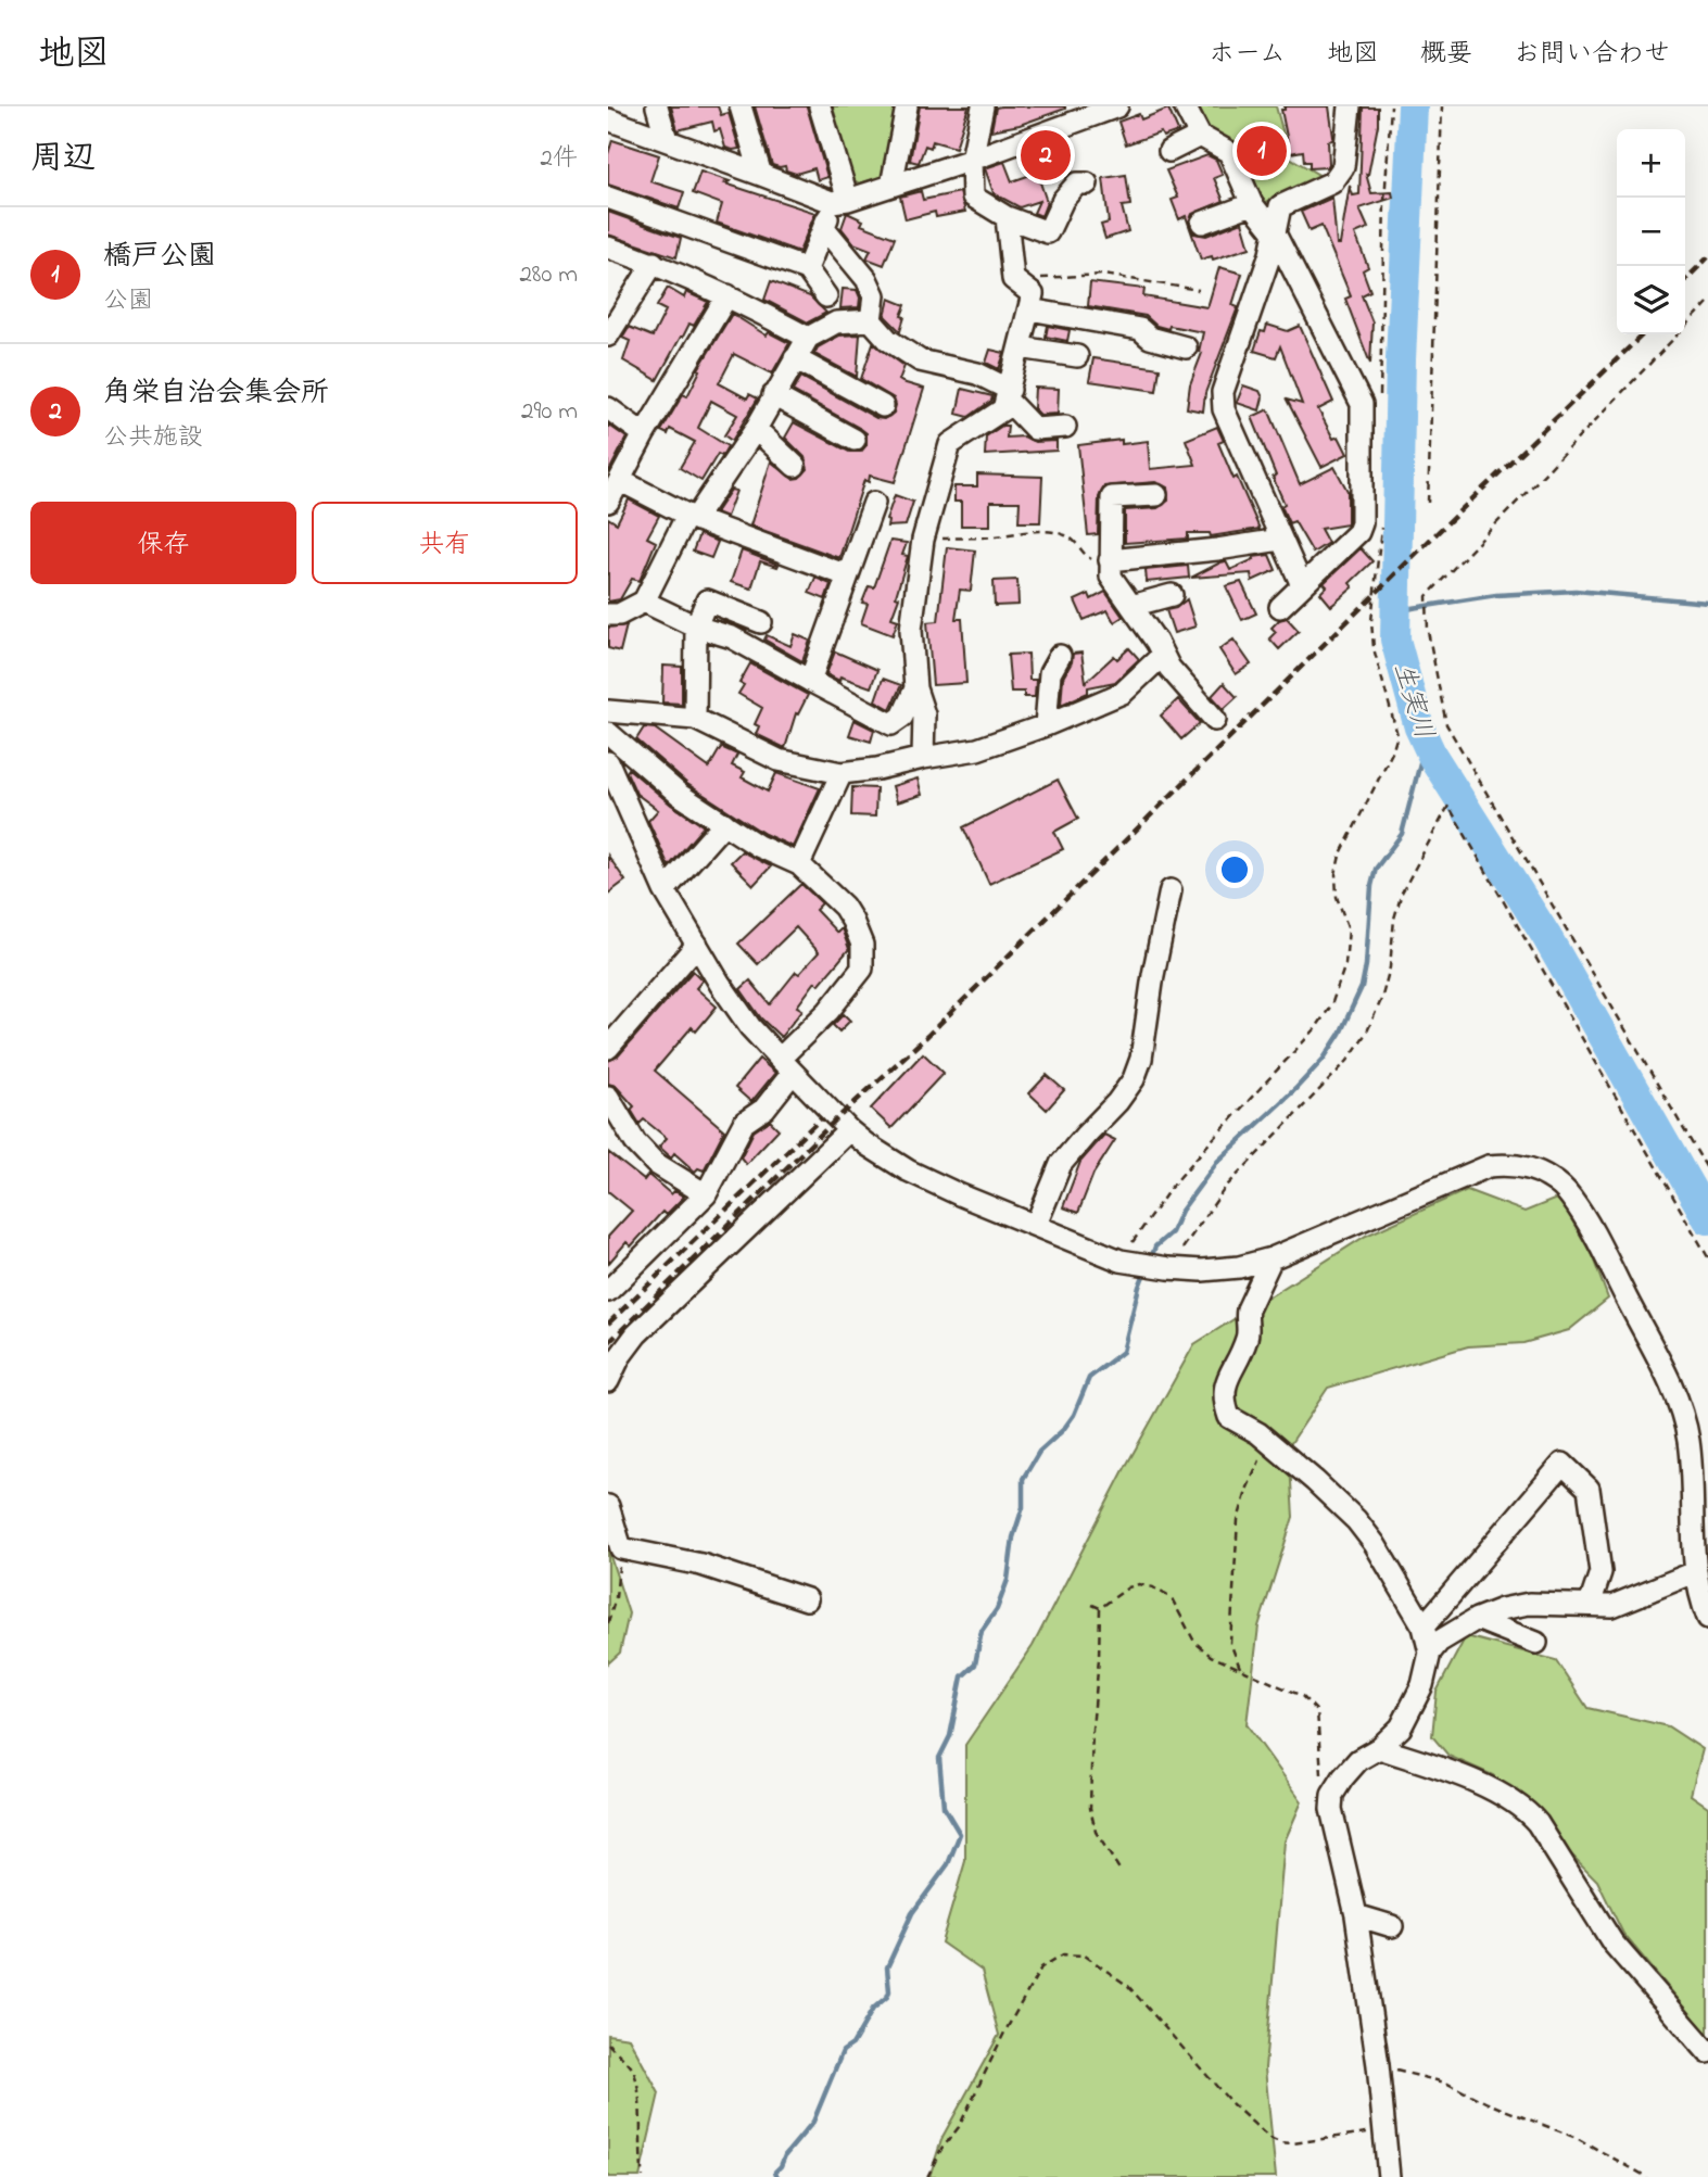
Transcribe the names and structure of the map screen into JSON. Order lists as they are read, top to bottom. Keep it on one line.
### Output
{"water":["生実川"],"page":{"header":"地図","nav":["ホーム","地図","概要","お問い合わせ"],"heading":["周辺","2件"],"pins":["1","2"],"map_buttons":["+","−"],"list":[{"mark":"1","name":"橋戸公園","note":"公園","value":"280 m"},{"mark":"2","name":"角栄自治会集会所","note":"公共施設","value":"290 m"}],"buttons":["保存","共有"]}}
